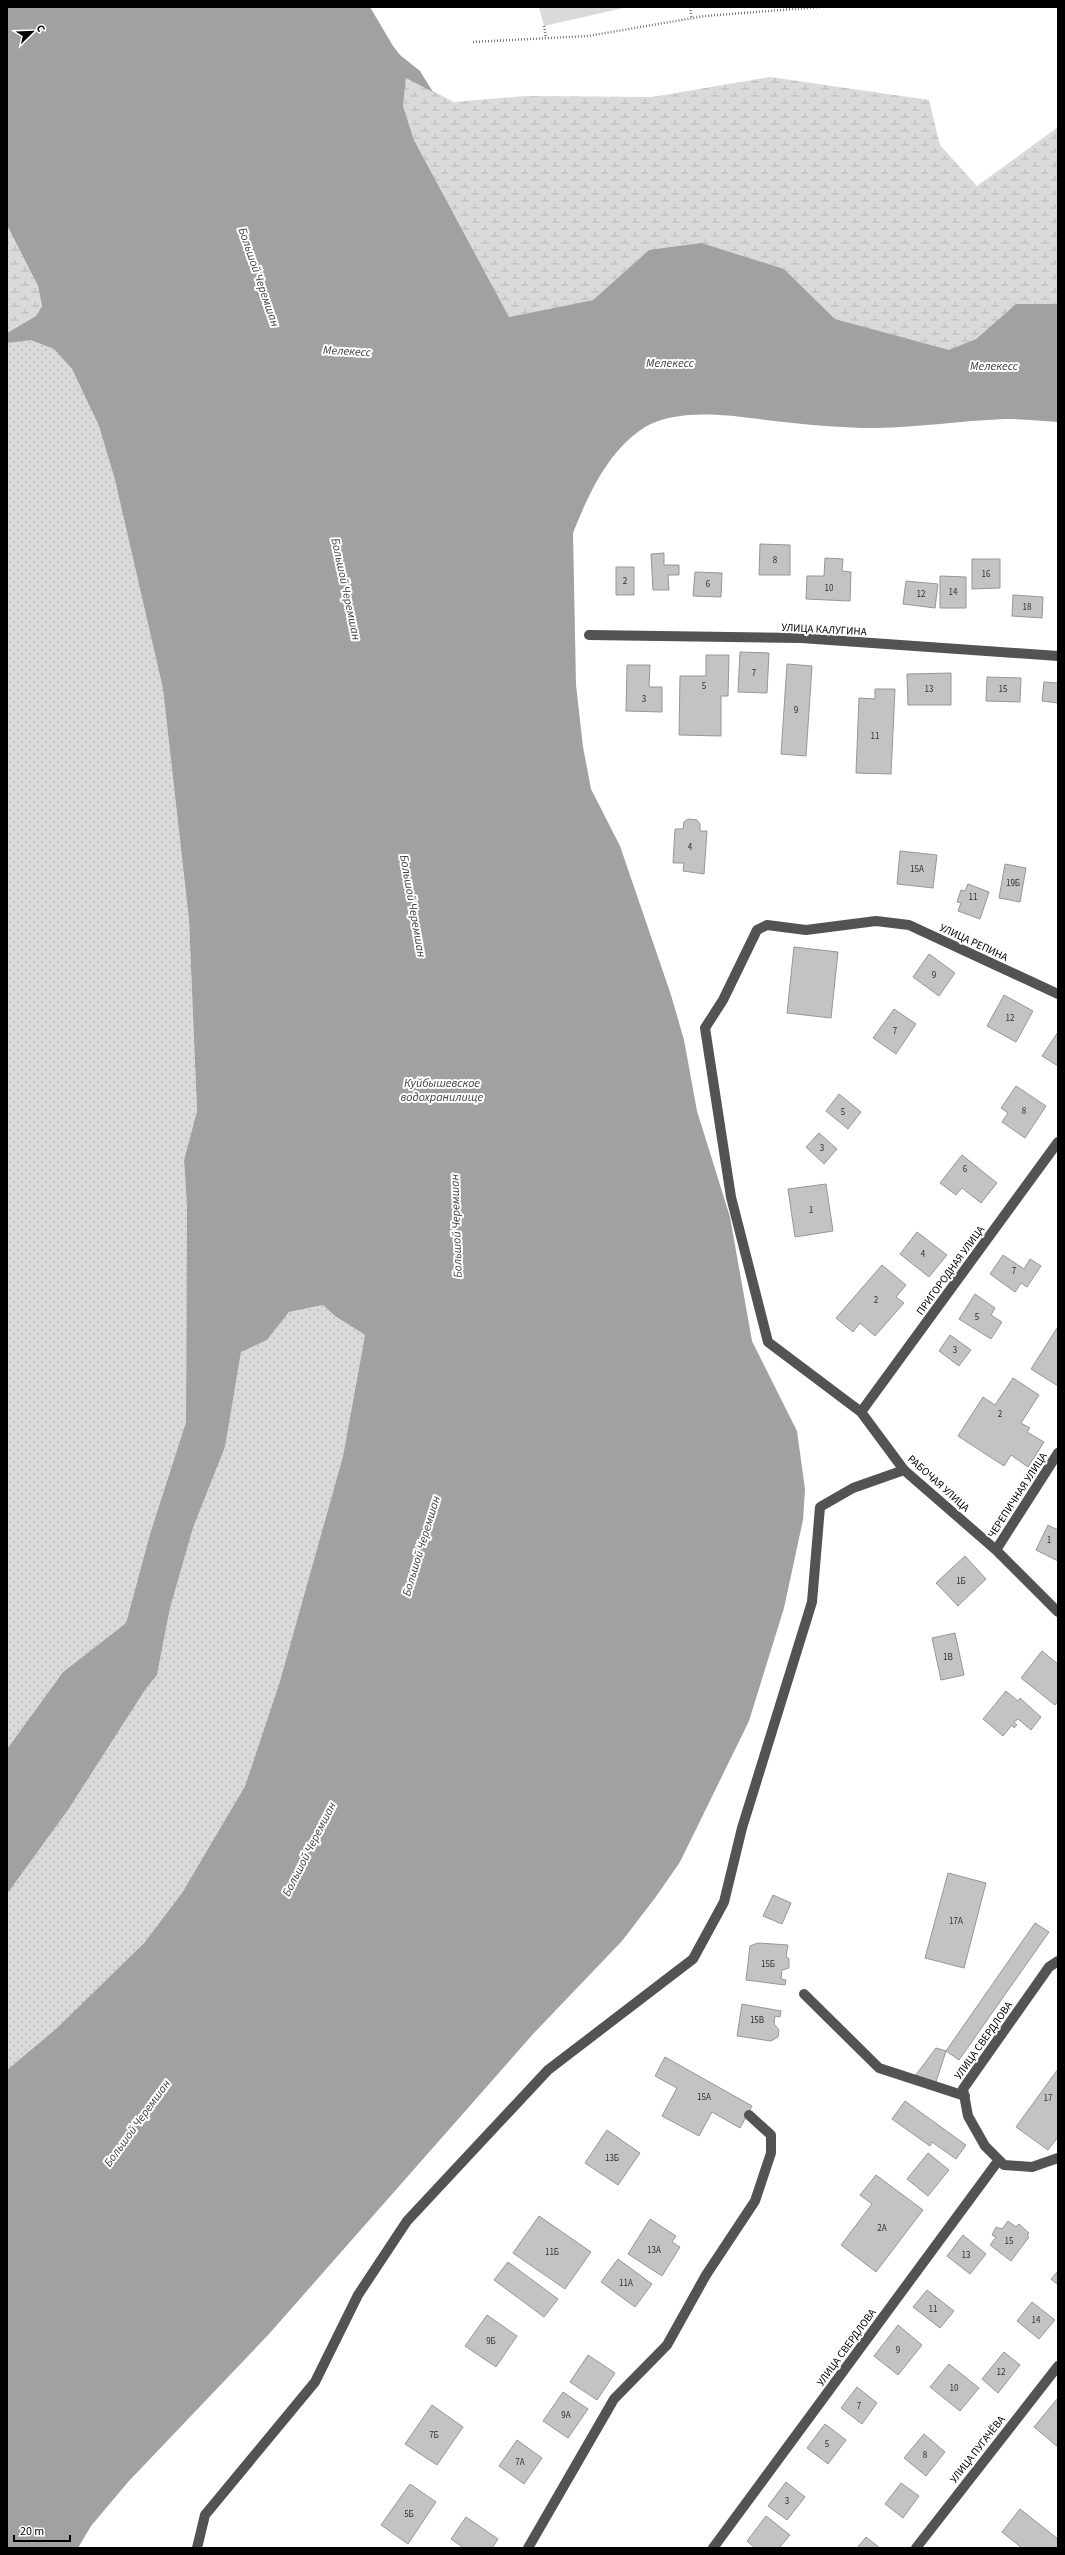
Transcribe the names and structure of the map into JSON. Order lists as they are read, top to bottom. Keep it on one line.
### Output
{"streets":{"street":["УЛИЦА КАЛУГИНА","УЛИЦА РЕПИНА","ПРИГОРОДНАЯ УЛИЦА","РАБОЧАЯ УЛИЦА","ЧЕРЕПИЧНАЯ УЛИЦА","УЛИЦА СВЕРДЛОВА","УЛИЦА ПУГАЧЁВА"]},"crossings":[["УЛИЦА РЕПИНА","РАБОЧАЯ УЛИЦА"],["ПРИГОРОДНАЯ УЛИЦА","РАБОЧАЯ УЛИЦА"],["РАБОЧАЯ УЛИЦА","ЧЕРЕПИЧНАЯ УЛИЦА"]],"water":["Большой Черемшан","Мелекесс","Куйбышевское водохранилище"],"house_numbers":["8","16","2","6","10","14","12","18","7","5","13","15","3","9","11","4","15А","19Б","11","9","12","7","8","5","3","6","1","4","7","2","5","3","2","1","1Б","1В","17А","15Б","15В","15А","17","13Б","2А","15","13А","11Б","13","11А","11","14","9Б","9","12","10","7","9А","7Б","5","8","7А","3","5Б"],"scale_bar":"20 m","north":"top right"}
